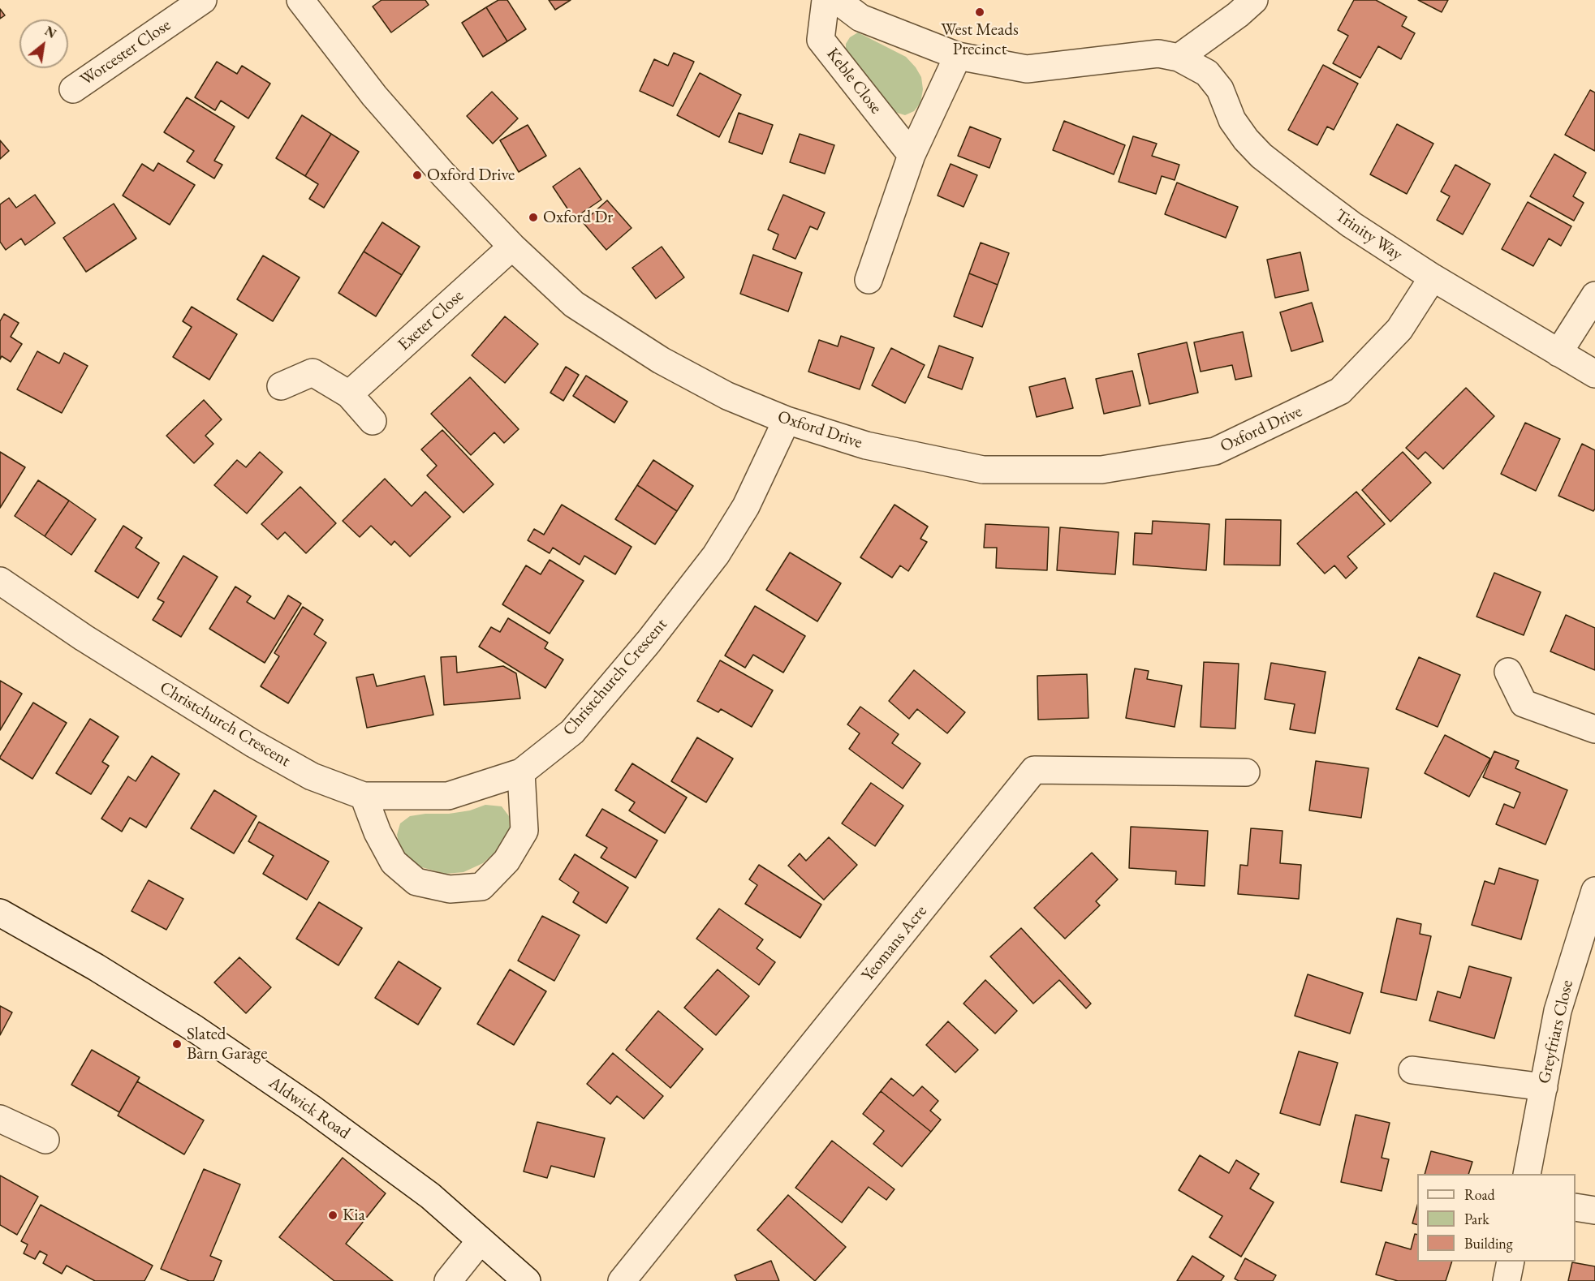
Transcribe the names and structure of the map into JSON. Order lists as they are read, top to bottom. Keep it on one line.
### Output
{"streets":{"street":["Worcester Close","Keble Close","Trinity Way","Exeter Close","Oxford Drive","Christchurch Crescent","Yeomans Acre","Greyfriars Close","Aldwick Road"]},"crossings":[["Trinity Way","Oxford Drive"],["Exeter Close","Oxford Drive"],["Oxford Drive","Christchurch Crescent"]],"places":["West Meads Precinct","Oxford Drive","Oxford Dr","Slated Barn Garage","Kia"],"legend":["Road","Park","Building"],"north":"top right"}
